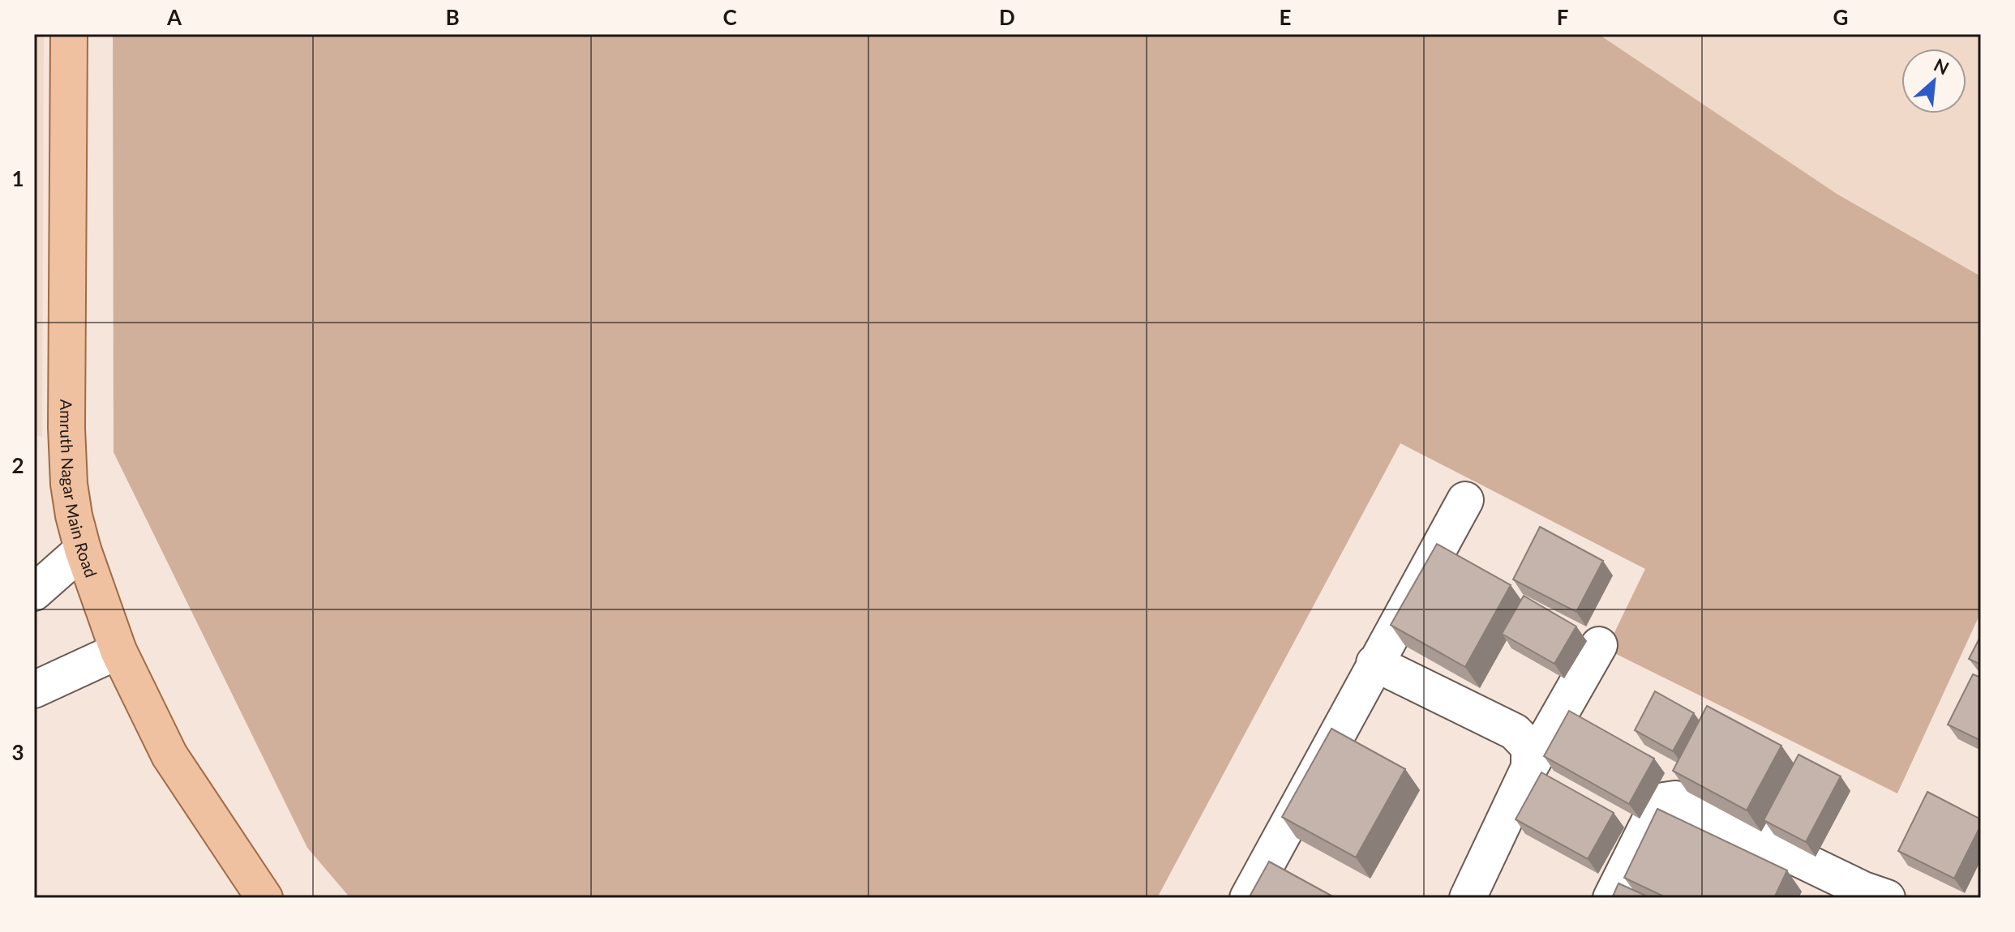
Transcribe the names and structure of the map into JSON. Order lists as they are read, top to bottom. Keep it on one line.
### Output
{"streets":{"main road":["Amruth Nagar Main Road"]},"north":"top right","grid":{"columns":["A","B","C","D","E","F","G"],"rows":["1","2","3"]}}
